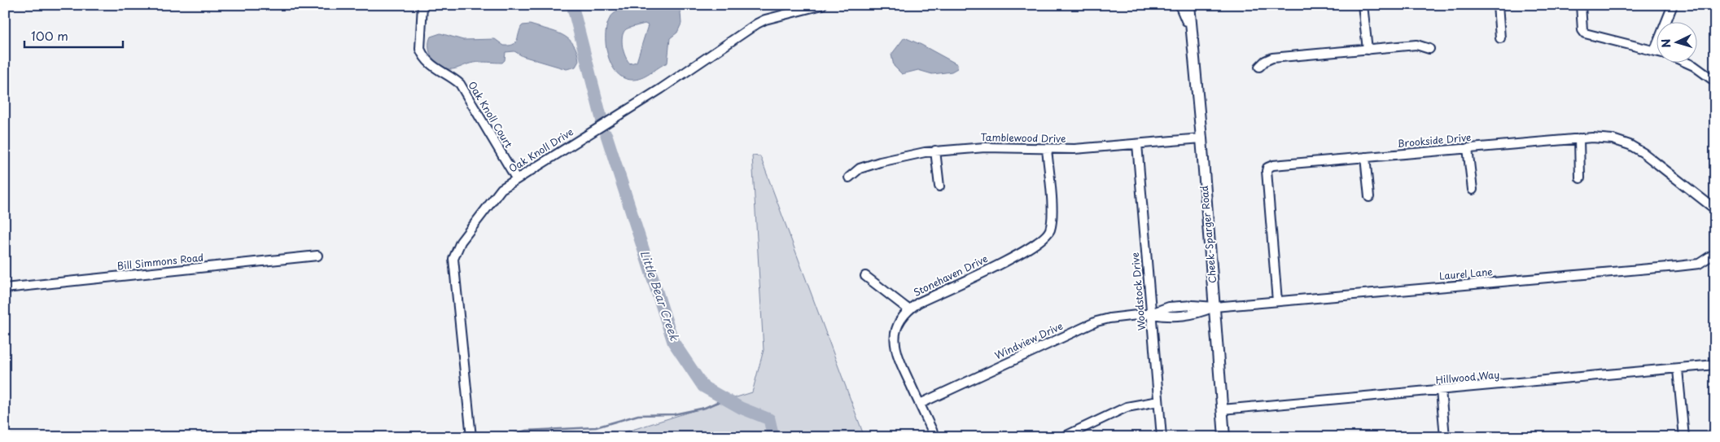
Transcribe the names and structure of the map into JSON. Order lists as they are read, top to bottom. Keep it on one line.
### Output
{"streets":{"main road":["Cheek-Sparger Road"],"street":["Oak Knoll Court","Tamblewood Drive","Brookside Drive","Oak Knoll Drive","Bill Simmons Road","Laurel Lane","Stonehaven Drive","Woodstock Drive","Windview Drive","Hillwood Way"]},"crossings":[["Oak Knoll Court","Oak Knoll Drive"],["Tamblewood Drive","Cheek-Sparger Road"],["Tamblewood Drive","Stonehaven Drive"],["Tamblewood Drive","Woodstock Drive"],["Brookside Drive","Laurel Lane"],["Cheek-Sparger Road","Laurel Lane"],["Cheek-Sparger Road","Windview Drive"],["Cheek-Sparger Road","Hillwood Way"],["Laurel Lane","Windview Drive"],["Stonehaven Drive","Windview Drive"],["Woodstock Drive","Windview Drive"]],"water":["Little Bear Creek"],"scale_bar":"100 m","north":"left"}
